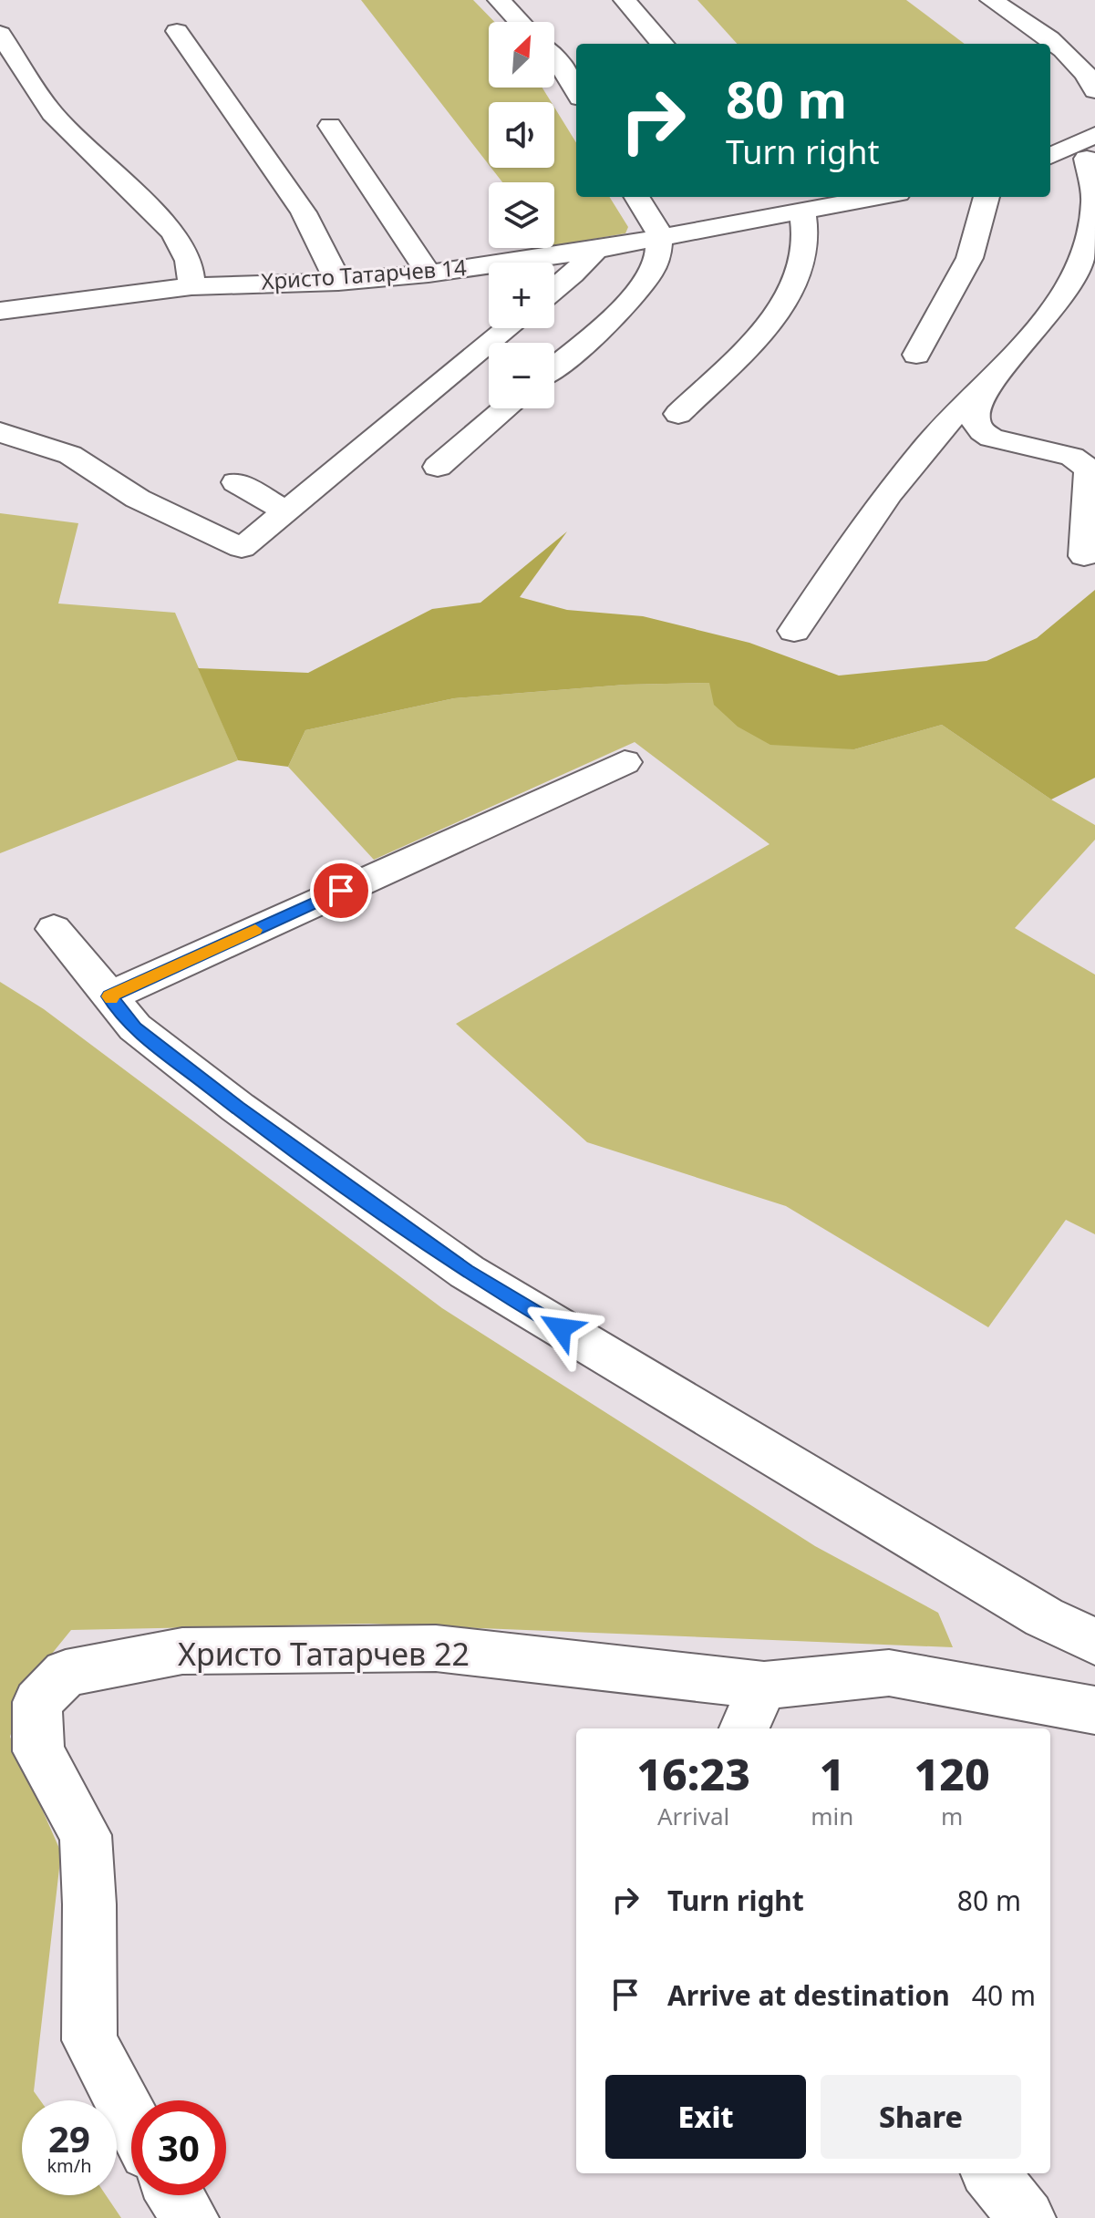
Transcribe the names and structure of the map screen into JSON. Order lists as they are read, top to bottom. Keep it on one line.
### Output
{"streets":{"street":["Христо Татарчев 14","Христо Татарчев 22"]},"north":"top right","page":{"map_buttons":["+","−"],"turn":["80 m","Turn right"],"eta":["16:23","Arrival","1","min","120","m"],"list":[{"name":"Turn right","value":"80 m"},{"name":"Arrive at destination","value":"40 m"}],"buttons":["Exit","Share"],"speed":"29 km/h","limit":"30"}}
